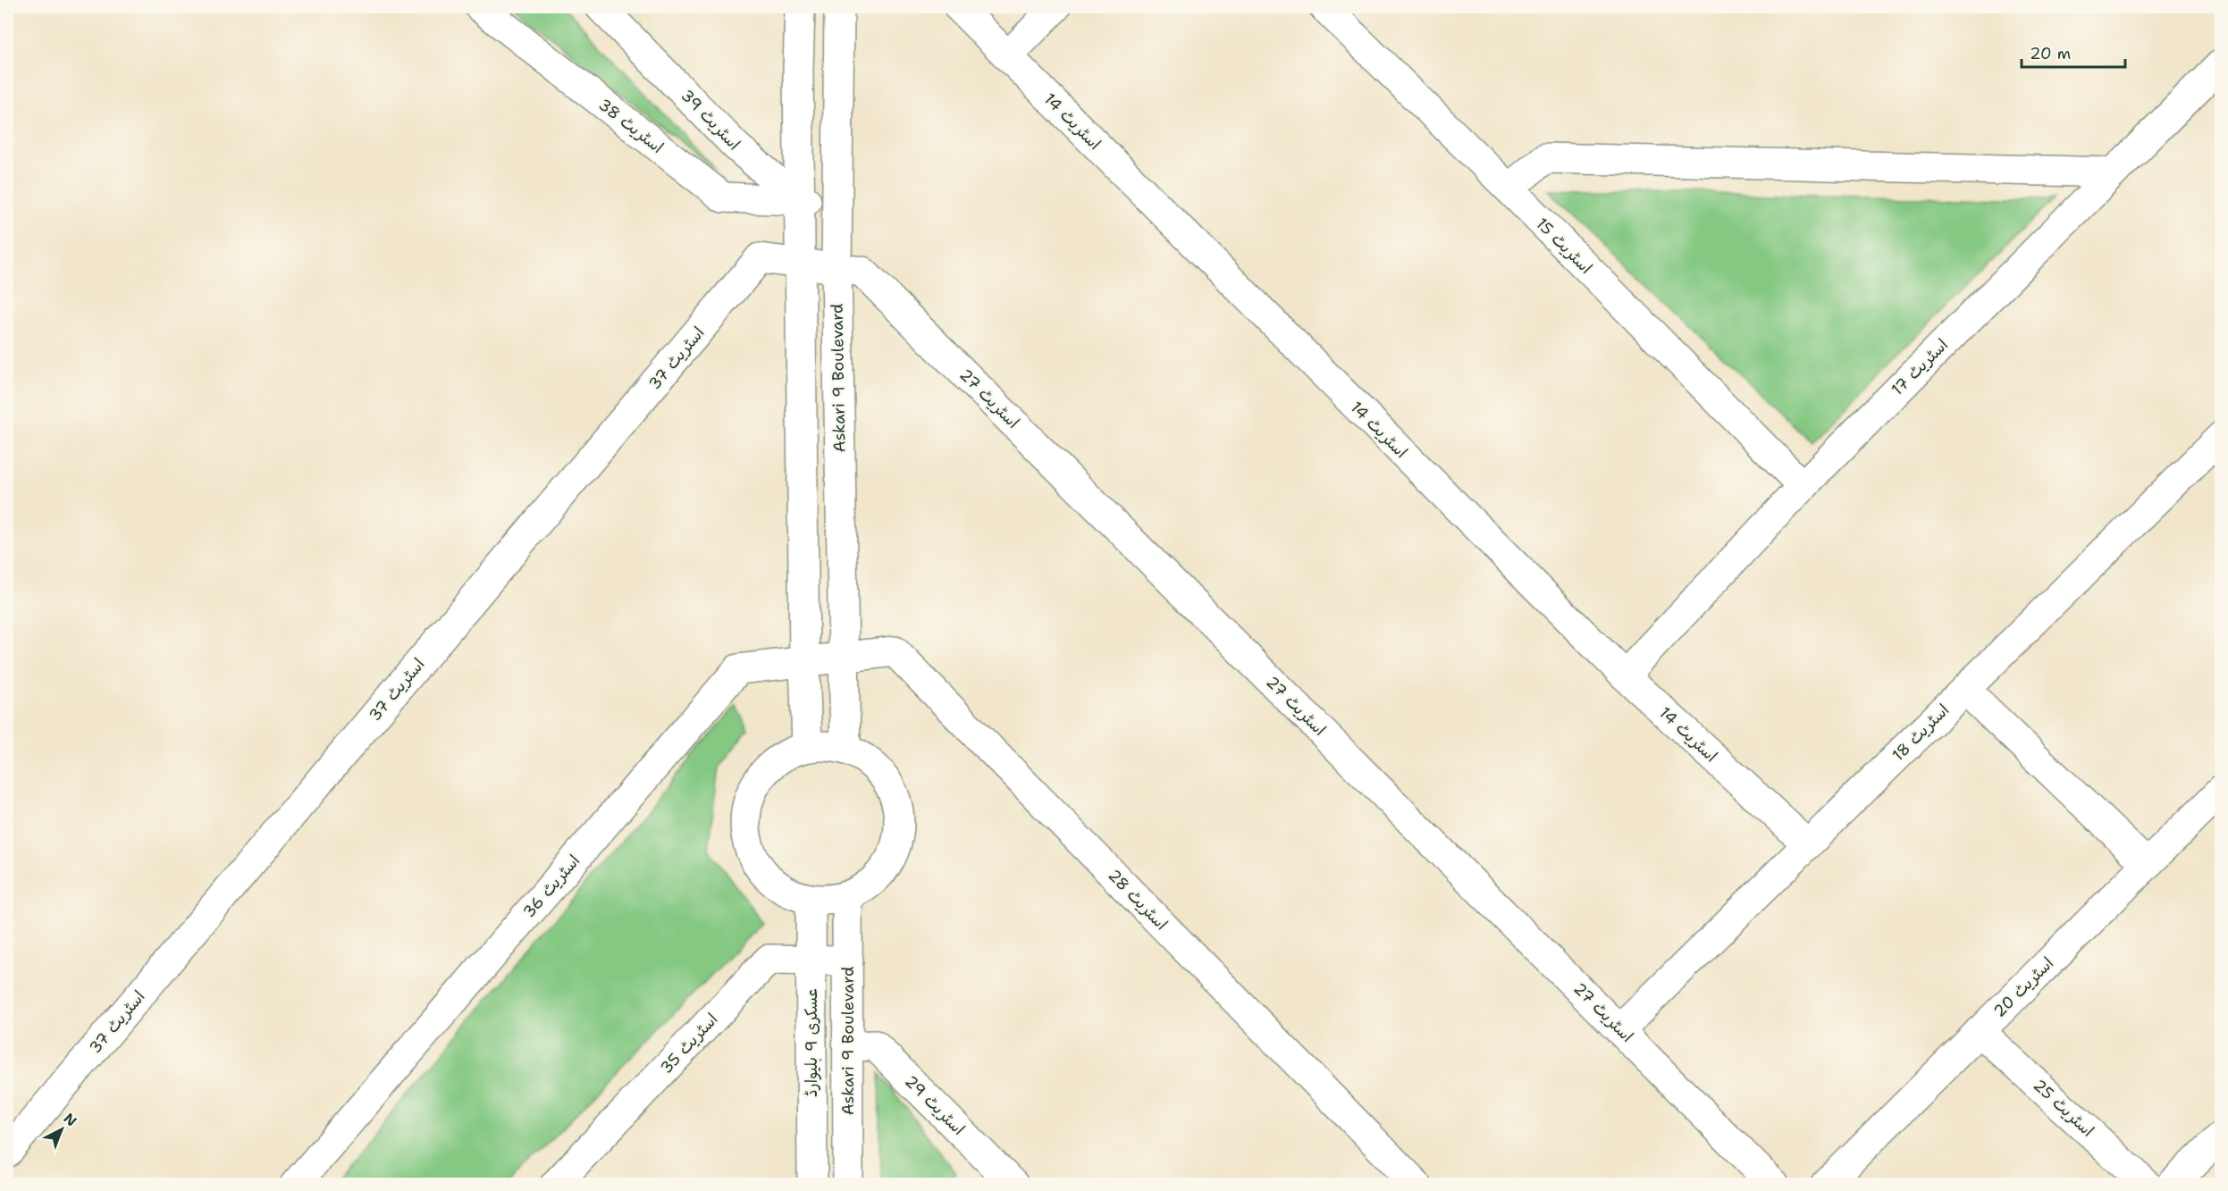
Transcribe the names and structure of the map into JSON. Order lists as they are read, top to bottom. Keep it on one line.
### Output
{"streets":{"street":["اسٹریٹ 39","اسٹریٹ 14","اسٹریٹ 38","اسٹریٹ 15","اسٹریٹ 37","اسٹریٹ 17","Askari 9 Boulevard","اسٹریٹ 27","اسٹریٹ 18","اسٹریٹ 36","اسٹریٹ 28","اسٹریٹ 20","عسکری 9 بلیوارڈ","اسٹریٹ 35","اسٹریٹ 29","اسٹریٹ 25"]},"crossings":[["اسٹریٹ 39","اسٹریٹ 38"],["اسٹریٹ 14","اسٹریٹ 17"],["اسٹریٹ 14","اسٹریٹ 18"],["اسٹریٹ 15","اسٹریٹ 17"],["اسٹریٹ 37","اسٹریٹ 27"],["Askari 9 Boulevard","اسٹریٹ 27"],["Askari 9 Boulevard","اسٹریٹ 36"],["Askari 9 Boulevard","اسٹریٹ 28"],["Askari 9 Boulevard","عسکری 9 بلیوارڈ"],["Askari 9 Boulevard","اسٹریٹ 35"],["Askari 9 Boulevard","اسٹریٹ 29"],["اسٹریٹ 27","اسٹریٹ 18"],["اسٹریٹ 36","اسٹریٹ 28"],["اسٹریٹ 20","اسٹریٹ 25"],["عسکری 9 بلیوارڈ","اسٹریٹ 35"]],"scale_bar":"20 m","north":"top right"}
